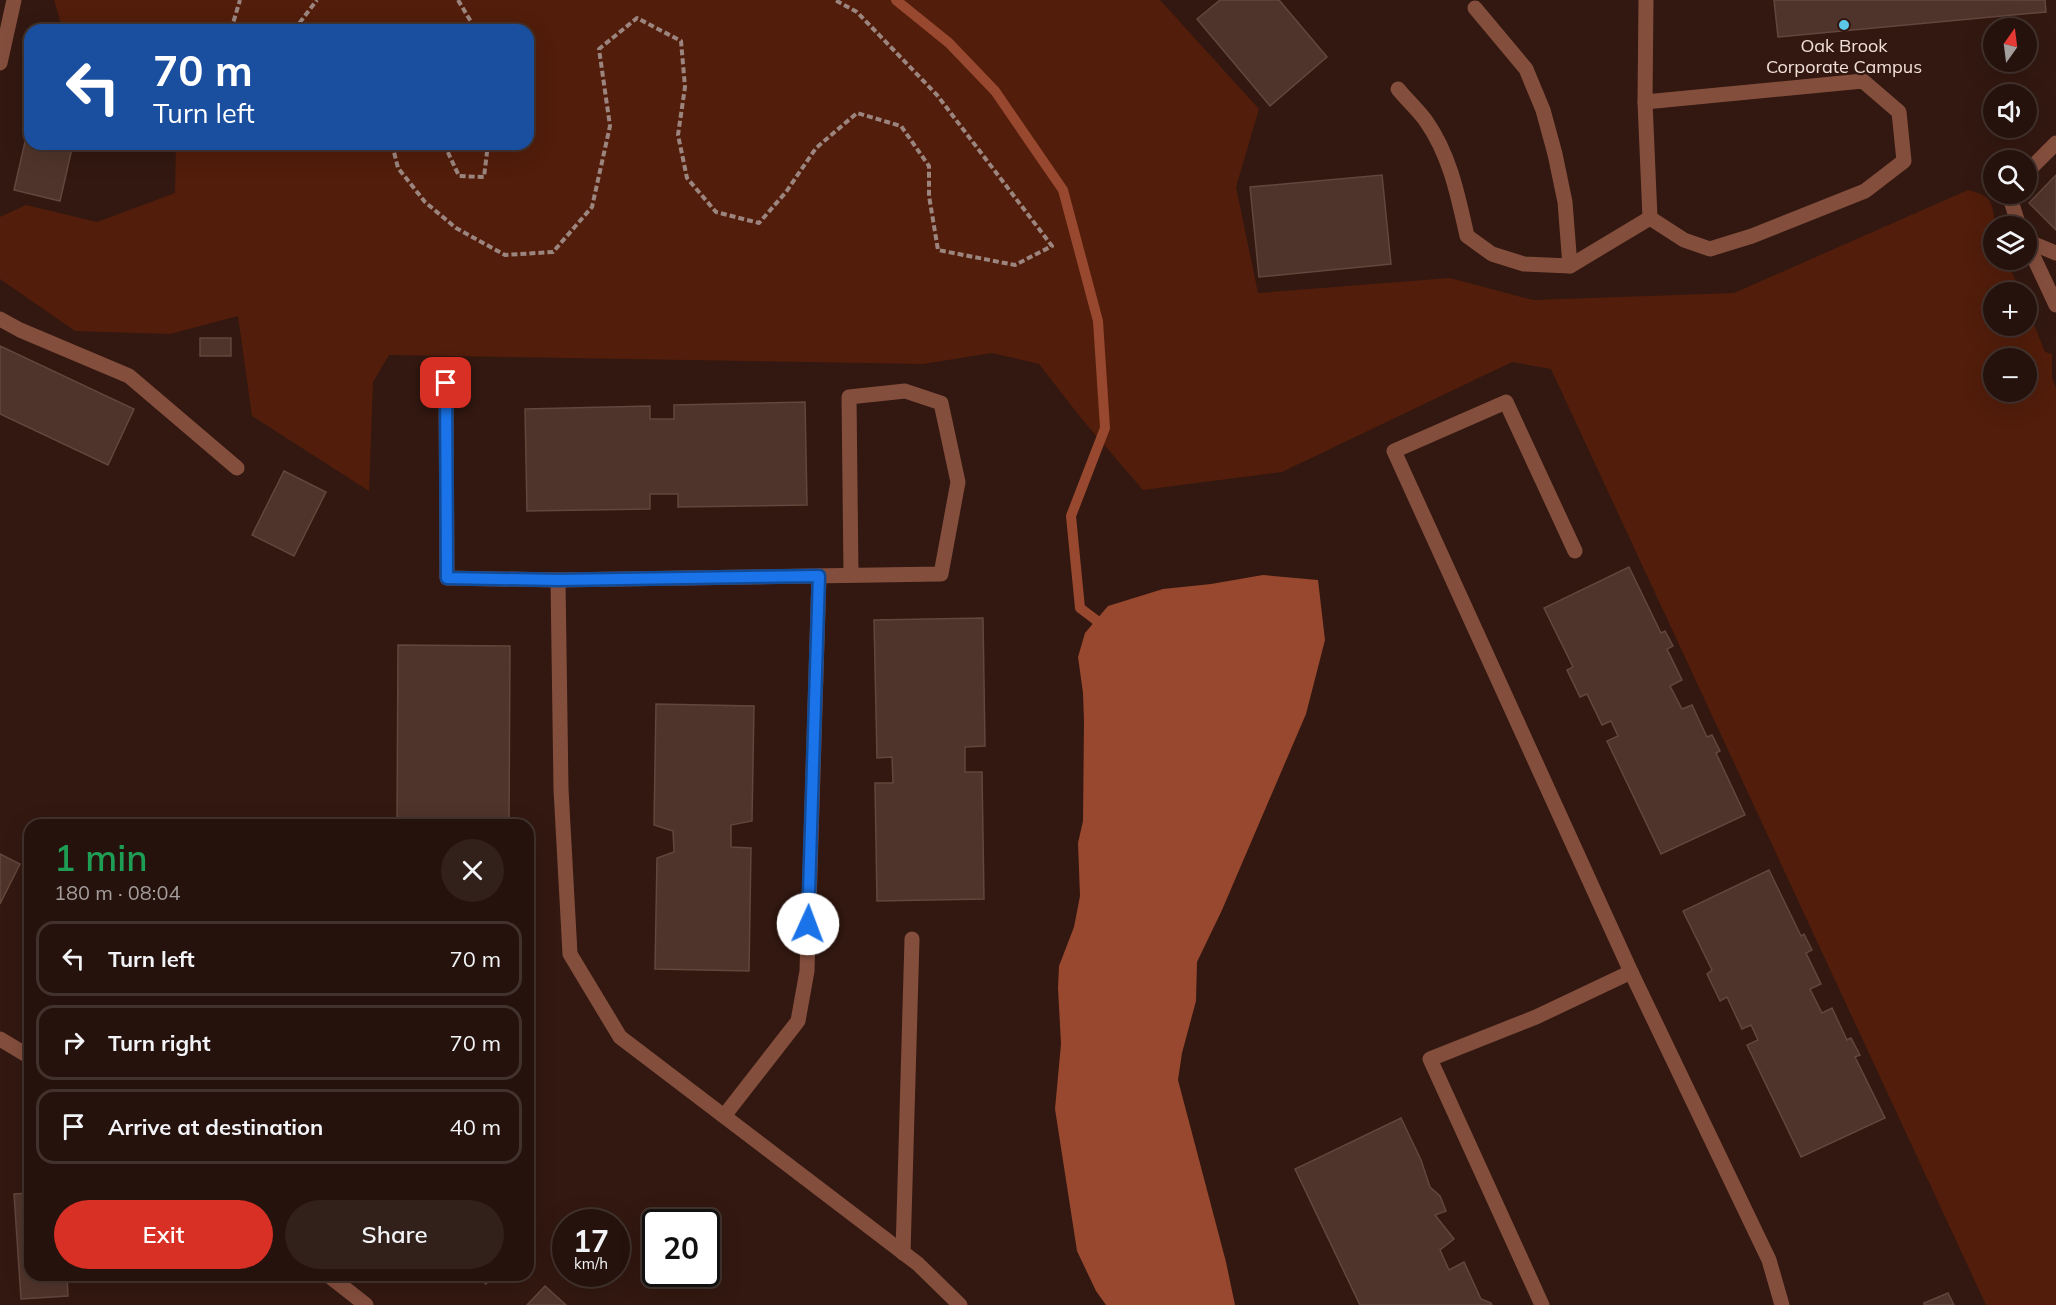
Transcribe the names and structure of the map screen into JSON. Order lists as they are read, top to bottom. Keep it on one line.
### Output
{"places":["Oak Brook Corporate Campus"],"north":"top","page":{"map_buttons":["+","−"],"turn":["70 m","Turn left"],"heading":["1 min","180 m · 08:04"],"list":[{"name":"Turn left","value":"70 m"},{"name":"Turn right","value":"70 m"},{"name":"Arrive at destination","value":"40 m"}],"buttons":["Exit","Share"],"speed":"17 km/h","limit":"20"}}
